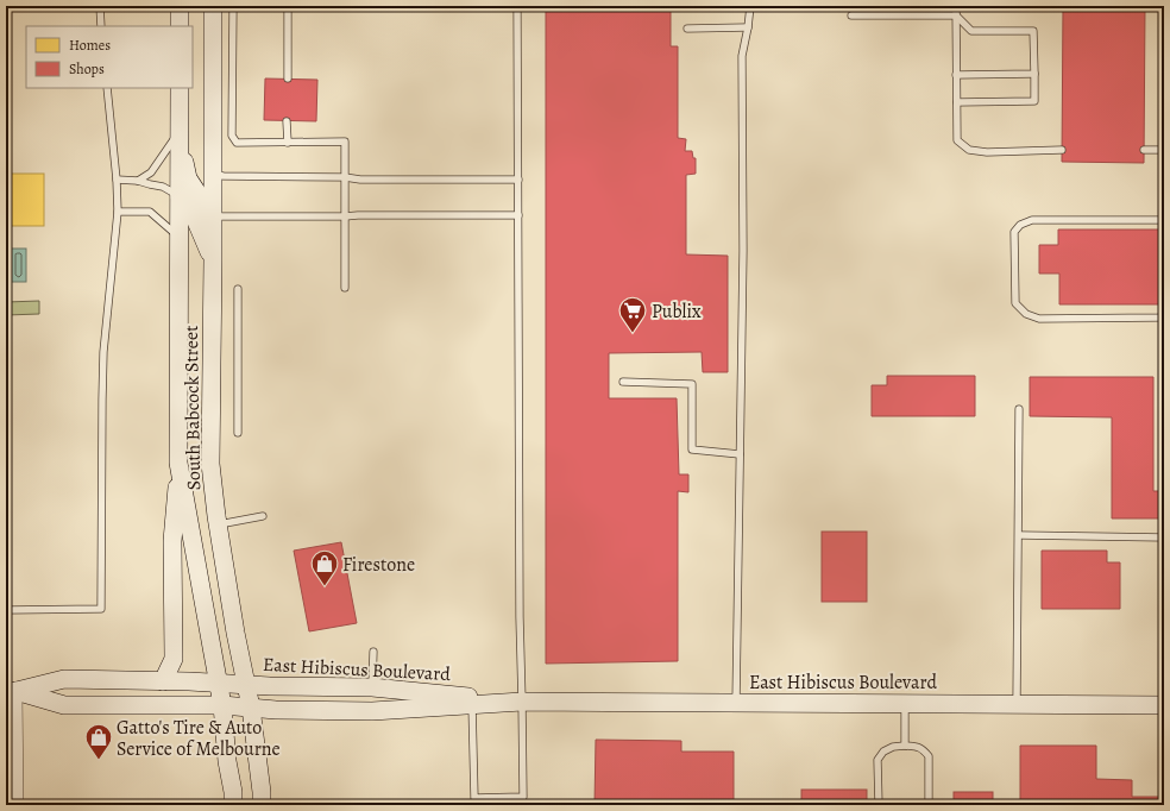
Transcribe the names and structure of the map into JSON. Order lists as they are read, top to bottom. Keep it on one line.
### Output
{"streets":{"main road":["South Babcock Street","East Hibiscus Boulevard"]},"crossings":[["South Babcock Street","East Hibiscus Boulevard"]],"places":{"supermarket":["Publix"],"shop":["Firestone","Gatto's Tire & Auto Service of Melbourne"]},"legend":["Homes","Shops"]}
